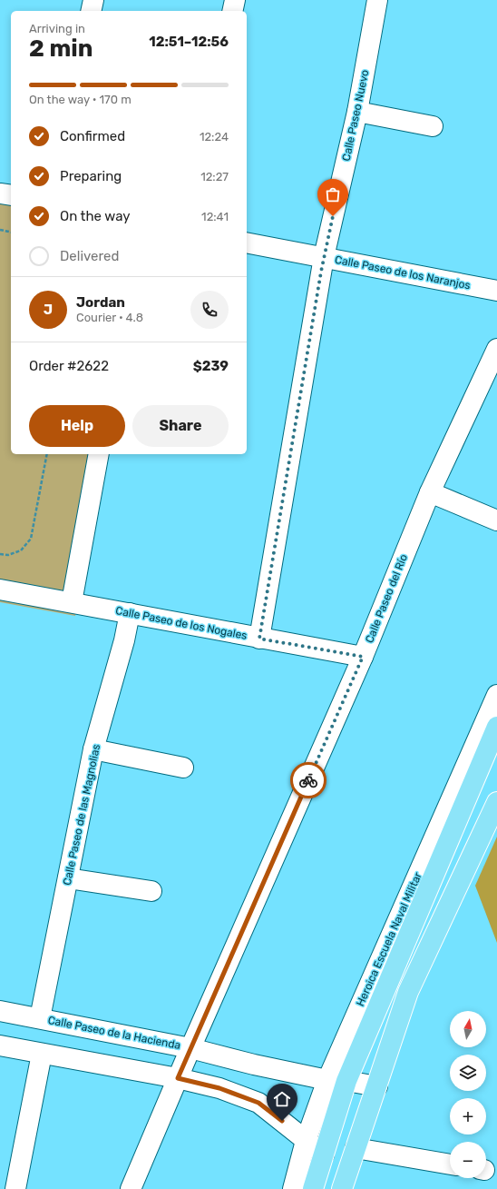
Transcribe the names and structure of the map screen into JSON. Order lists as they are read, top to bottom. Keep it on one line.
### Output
{"streets":{"main road":["Heroica Escuela Naval Militar"],"street":["Calle Paseo Nuevo","Calle Paseo de los Naranjos","Calle Paseo del Río","Calle Paseo de los Nogales","Calle Paseo de las Magnolias","Calle Paseo de la Hacienda"]},"crossings":[["Calle Paseo Nuevo","Calle Paseo de los Naranjos"],["Calle Paseo Nuevo","Calle Paseo de los Nogales"],["Calle Paseo del Río","Calle Paseo de los Nogales"],["Calle Paseo del Río","Calle Paseo de la Hacienda"],["Calle Paseo de los Nogales","Calle Paseo de las Magnolias"],["Calle Paseo de las Magnolias","Calle Paseo de la Hacienda"],["Heroica Escuela Naval Militar","Calle Paseo de la Hacienda"]],"north":"top","page":{"heading":["2 min","Arriving in","12:51–12:56"],"panel":["Jordan","Courier · 4.8","Order #2622","$239"],"bar":"On the way · 170 m","list":[["Confirmed","12:24"],["Preparing","12:27"],["On the way","12:41"],"Delivered"],"round":"J","buttons":["Help","Share"],"map_buttons":["+","−"]}}
